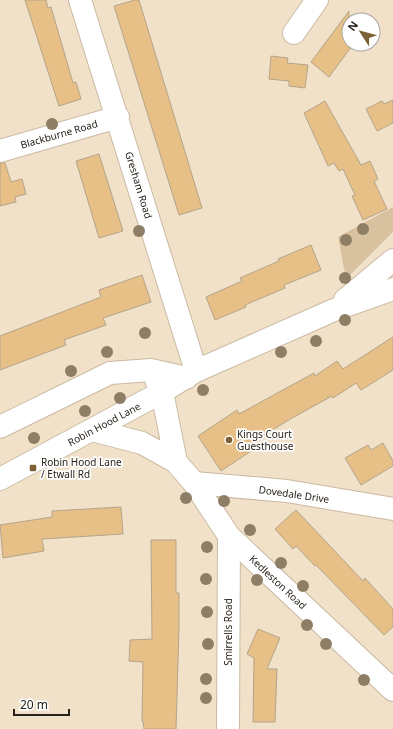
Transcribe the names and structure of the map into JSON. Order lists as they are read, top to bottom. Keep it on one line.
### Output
{"streets":{"street":["Blackburne Road","Gresham Road","Robin Hood Lane","Dovedale Drive","Kedleston Road","Smirrells Road"]},"crossings":[["Blackburne Road","Gresham Road"],["Gresham Road","Robin Hood Lane"],["Robin Hood Lane","Kedleston Road"],["Dovedale Drive","Kedleston Road"],["Kedleston Road","Smirrells Road"]],"places":{"other":["Kings Court Guesthouse"],"transit":["Robin Hood Lane / Etwall Rd"]},"scale_bar":"20 m","north":"top left"}
